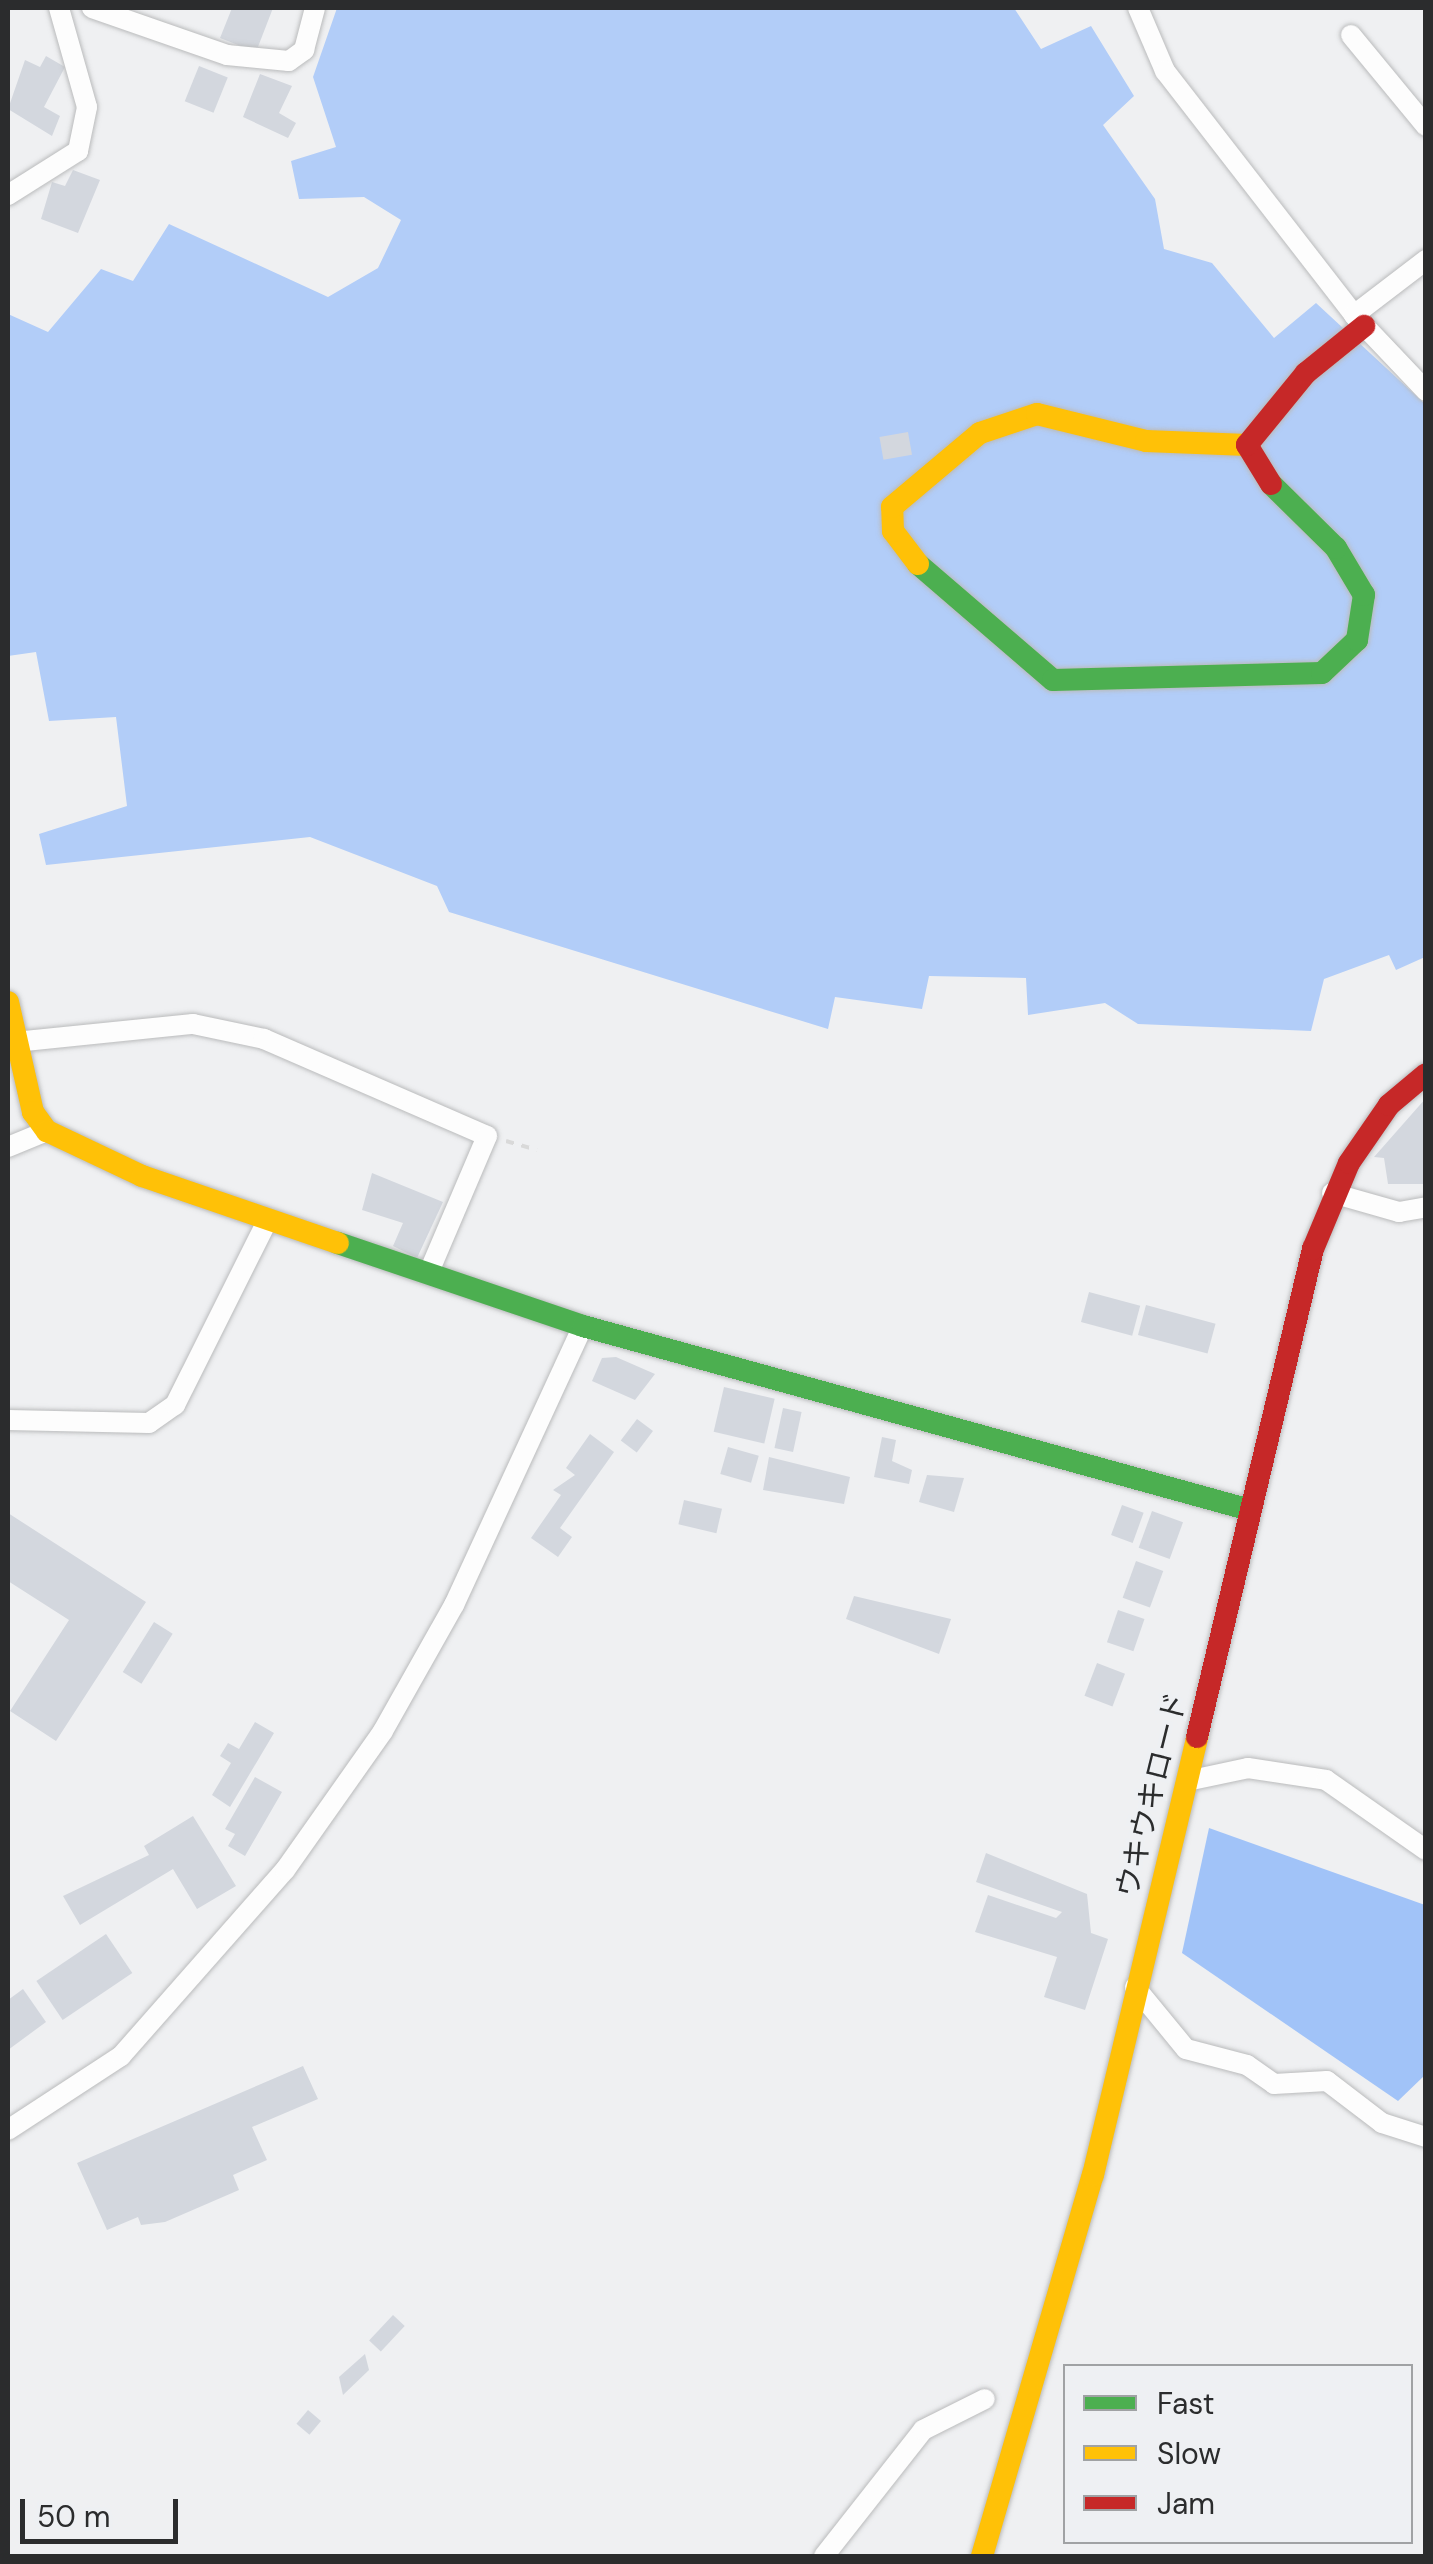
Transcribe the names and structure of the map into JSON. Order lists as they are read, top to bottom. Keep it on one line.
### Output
{"streets":{"street":["ウキウキロード"]},"legend":["Fast","Slow","Jam"],"scale_bar":"50 m"}
